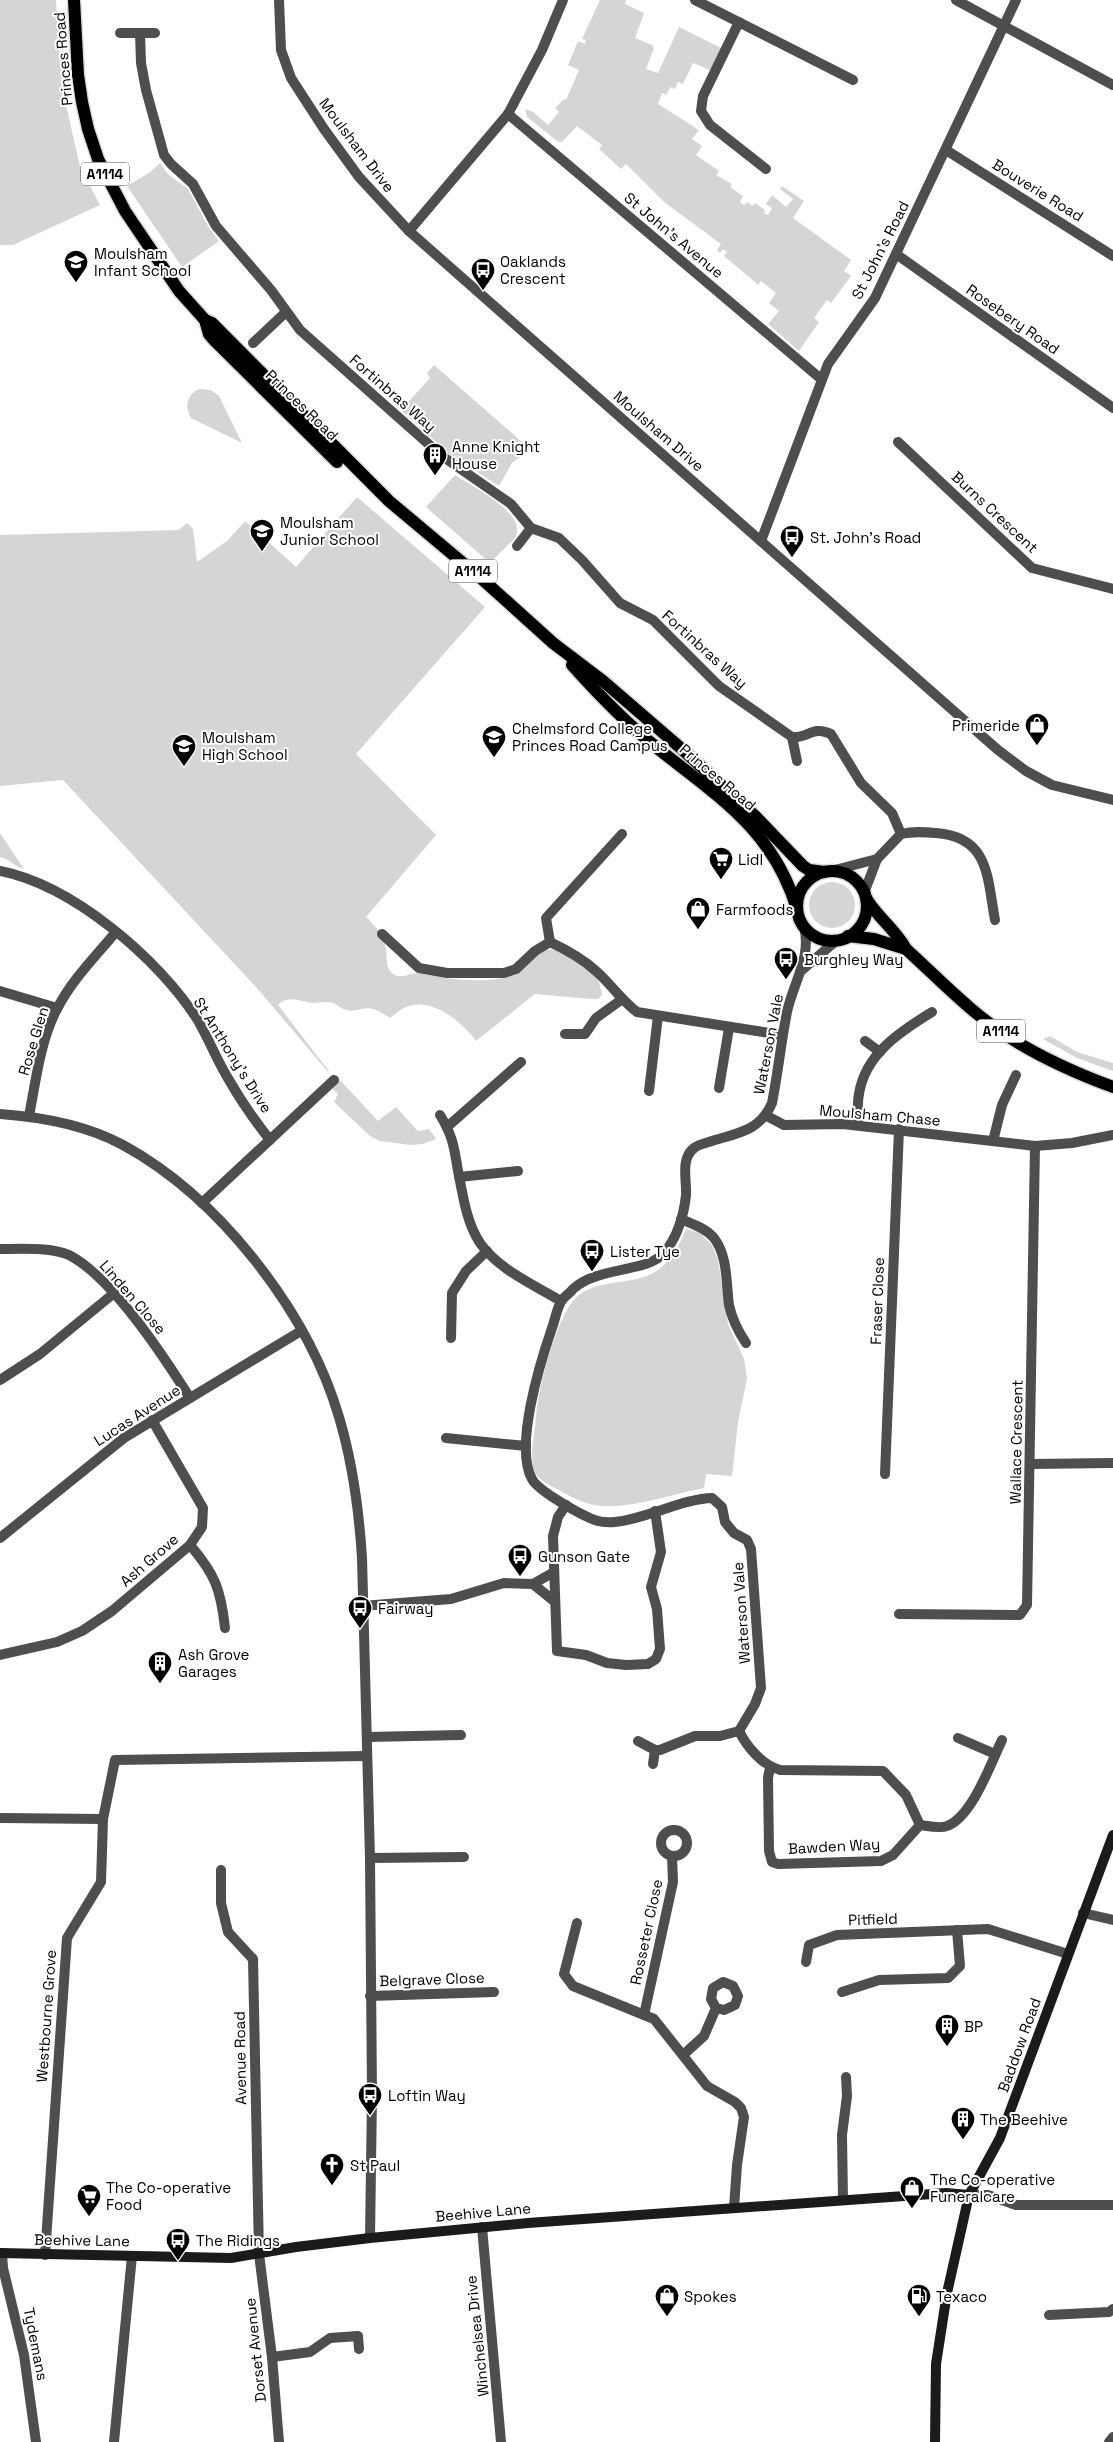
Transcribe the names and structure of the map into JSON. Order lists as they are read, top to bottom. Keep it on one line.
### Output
{"streets":{"main road":["Princes Road","A1114","Baddow Road","Beehive Lane"],"street":["Moulsham Drive","Bouverie Road","St John's Avenue","St John's Road","Rosebery Road","Fortinbras Way","Burns Crescent","Rose Glen","Waterson Vale","St Anthony's Drive","Moulsham Chase","Linden Close","Fraser Close","Lucas Avenue","Wallace Crescent","Ash Grove","Bawden Way","Pitfield","Rosseter Close","Belgrave Close","Westbourne Grove","Avenue Road","Winchelsea Drive","Tydemans","Dorset Avenue"]},"crossings":[["Princes Road","A1114"],["Princes Road","Waterson Vale"],["Moulsham Drive","St John's Road"],["A1114","Waterson Vale"],["Bouverie Road","St John's Road"],["St John's Avenue","St John's Road"],["St John's Road","Rosebery Road"],["Rose Glen","St Anthony's Drive"],["Waterson Vale","Moulsham Chase"],["Moulsham Chase","Fraser Close"],["Moulsham Chase","Wallace Crescent"],["Linden Close","Lucas Avenue"],["Lucas Avenue","Ash Grove"],["Pitfield","Baddow Road"],["Westbourne Grove","Beehive Lane"],["Baddow Road","Beehive Lane"],["Avenue Road","Beehive Lane"],["Avenue Road","Dorset Avenue"],["Beehive Lane","Winchelsea Drive"],["Beehive Lane","Tydemans"],["Beehive Lane","Dorset Avenue"]],"places":{"school or university":["Moulsham Infant School","Moulsham Junior School","Chelmsford College Princes Road Campus","Moulsham High School"],"bus stop":["Oaklands Crescent","St. John's Road","Burghley Way","Lister Tye","Gunson Gate","Fairway","Loftin Way","The Ridings"],"building":["Anne Knight House","Ash Grove Garages","BP","The Beehive"],"shop":["Primeride","Farmfoods","The Co-operative Funeralcare","Spokes"],"supermarket":["Lidl","The Co-operative Food"],"church":["St Paul"],"fuel station":["Texaco"]}}
